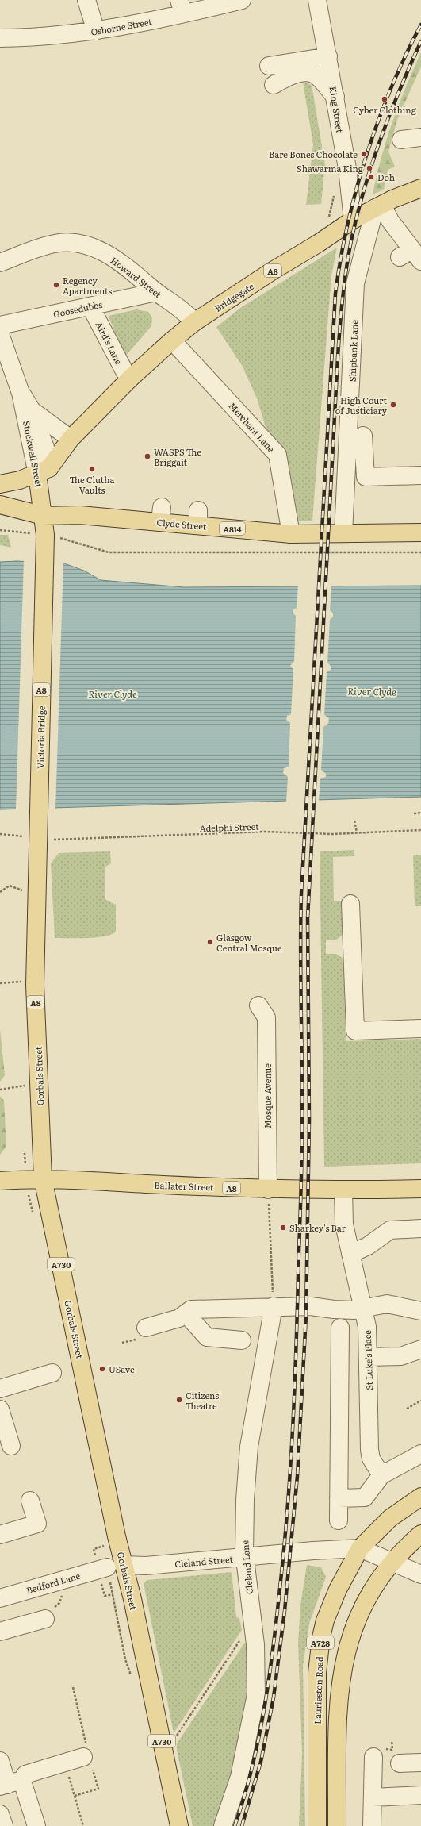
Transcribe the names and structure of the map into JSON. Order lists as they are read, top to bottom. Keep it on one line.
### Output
{"streets":{"main road":["A8","Bridgegate","Stockwell Street","Clyde Street","A814","Victoria Bridge","Gorbals Street","Ballater Street","A730","A728","Laurieston Road"],"street":["Osborne Street","King Street","Howard Street","Goosedubbs","Aird's Lane","Shipbank Lane","Merchant Lane","Mosque Avenue","St Luke's Place","Cleland Street","Cleland Lane","Bedford Lane"],"path":["Adelphi Street"]},"crossings":[["King Street","Bridgegate"],["A8","Gorbals Street"],["A8","Ballater Street"],["Howard Street","Bridgegate"],["Howard Street","Goosedubbs"],["Bridgegate","Aird's Lane"],["Bridgegate","Shipbank Lane"],["Bridgegate","Merchant Lane"],["Bridgegate","Stockwell Street"],["Goosedubbs","Aird's Lane"],["Shipbank Lane","Clyde Street"],["Merchant Lane","Clyde Street"],["Stockwell Street","Clyde Street"],["Stockwell Street","Victoria Bridge"],["Victoria Bridge","Adelphi Street"],["Victoria Bridge","Gorbals Street"],["Adelphi Street","Gorbals Street"],["Gorbals Street","Ballater Street"],["Gorbals Street","Cleland Street"],["Gorbals Street","Bedford Lane"],["Mosque Avenue","Ballater Street"],["Ballater Street","St Luke's Place"],["Cleland Street","Cleland Lane"],["Cleland Street","Bedford Lane"],["Cleland Street","Laurieston Road"]],"water":["River Clyde"],"places":["Cyber Clothing","Bare Bones Chocolate","Shawarma King","Doh","Regency Apartments","High Court of Justiciary","WASPS The Briggait","The Clutha Vaults","Glasgow Central Mosque","Sharkey's Bar","USave","Citizens' Theatre"]}
